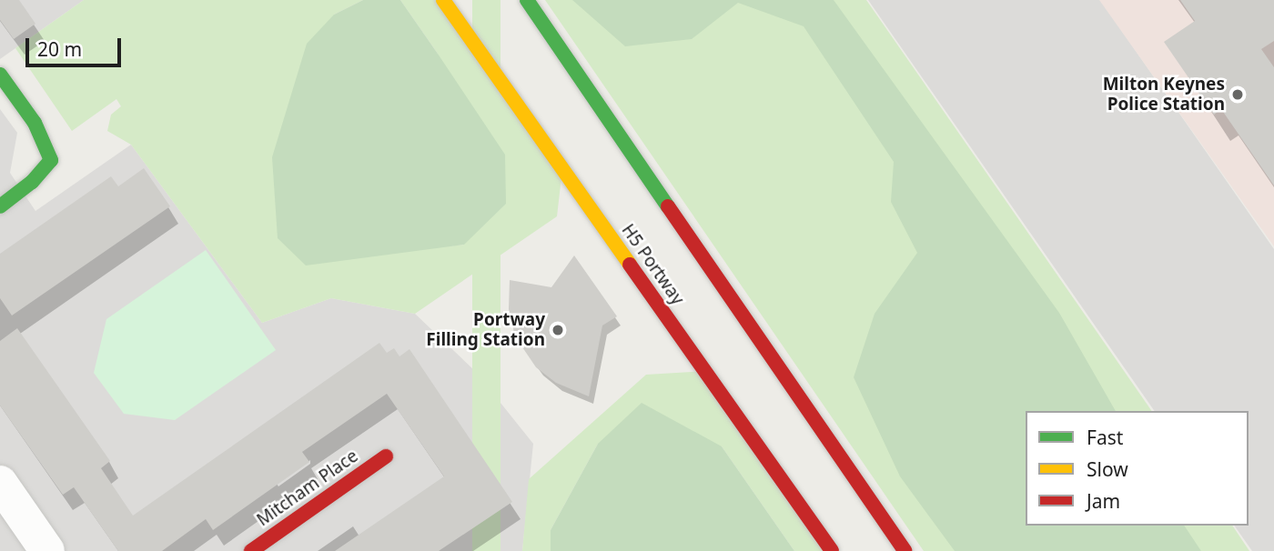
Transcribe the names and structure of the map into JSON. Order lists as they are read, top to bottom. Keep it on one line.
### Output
{"streets":{"main road":["H5 Portway","Mitcham Place"]},"places":["Milton Keynes Police Station","Portway Filling Station"],"legend":["Fast","Slow","Jam"],"scale_bar":"20 m"}
